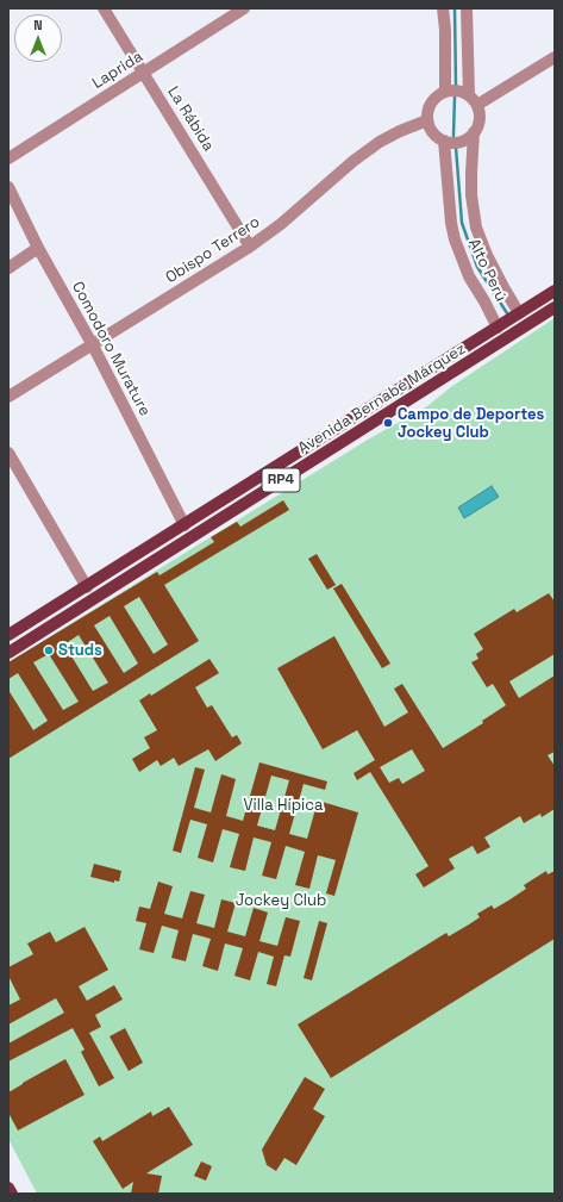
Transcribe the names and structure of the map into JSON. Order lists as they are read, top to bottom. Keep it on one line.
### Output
{"streets":{"main road":["Avenida Bernabé Márquez","RP4"],"street":["Laprida","La Rábida","Obispo Terrero","Alto Perú","Comodoro Murature"]},"crossings":[["Laprida","La Rábida"],["La Rábida","Obispo Terrero"],["Obispo Terrero","Alto Perú"],["Obispo Terrero","Comodoro Murature"],["Alto Perú","Avenida Bernabé Márquez"],["Comodoro Murature","Avenida Bernabé Márquez"]],"parks":["Villa Hípica","Jockey Club"],"places":["Campo de Deportes Jockey Club","Studs"],"north":"top"}
